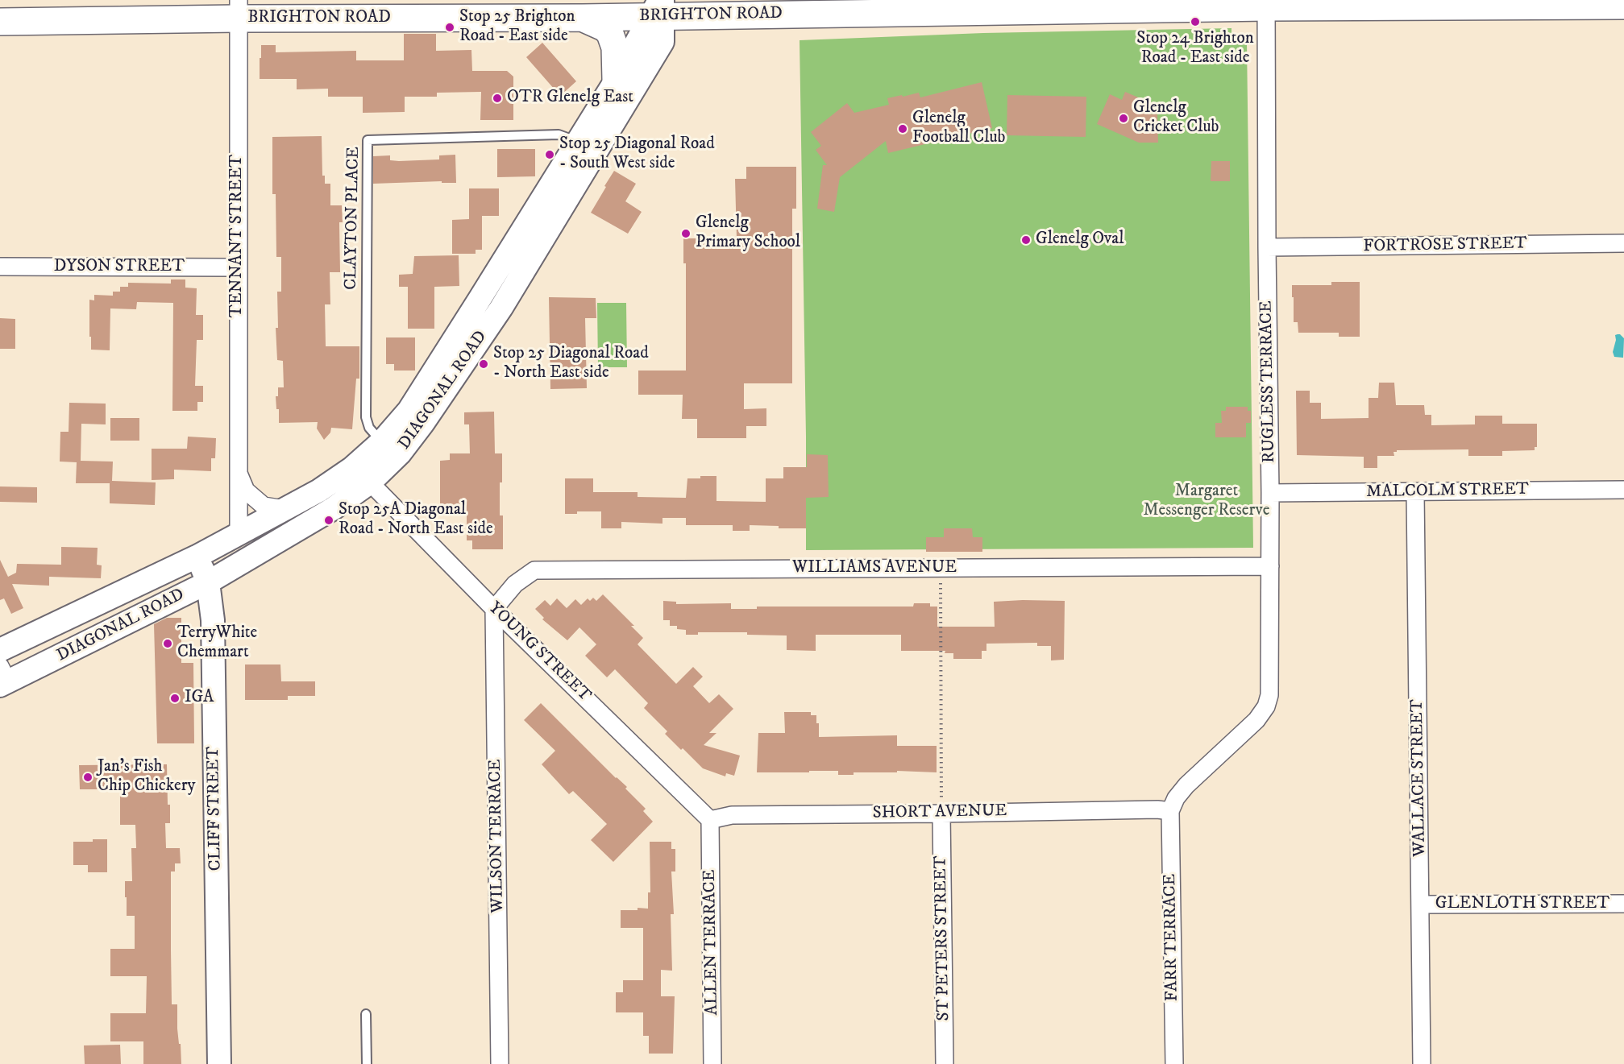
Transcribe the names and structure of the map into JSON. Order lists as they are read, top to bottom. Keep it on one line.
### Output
{"streets":{"main road":["BRIGHTON ROAD","DIAGONAL ROAD","CLIFF STREET"],"street":["TENNANT STREET","FORTROSE STREET","DYSON STREET","RUGLESS TERRACE","MALCOLM STREET","WILLIAMS AVENUE","YOUNG STREET","WALLACE STREET","SHORT AVENUE","WILSON TERRACE","GLENLOTH STREET","FARR TERRACE","ST PETERS STREET","ALLEN TERRACE"],"lane":["CLAYTON PLACE"]},"crossings":[["BRIGHTON ROAD","TENNANT STREET"],["BRIGHTON ROAD","RUGLESS TERRACE"],["BRIGHTON ROAD","DIAGONAL ROAD"],["CLAYTON PLACE","DIAGONAL ROAD"],["TENNANT STREET","DYSON STREET"],["TENNANT STREET","DIAGONAL ROAD"],["FORTROSE STREET","RUGLESS TERRACE"],["RUGLESS TERRACE","MALCOLM STREET"],["RUGLESS TERRACE","WILLIAMS AVENUE"],["RUGLESS TERRACE","SHORT AVENUE"],["RUGLESS TERRACE","FARR TERRACE"],["DIAGONAL ROAD","YOUNG STREET"],["DIAGONAL ROAD","CLIFF STREET"],["MALCOLM STREET","WALLACE STREET"],["WILLIAMS AVENUE","YOUNG STREET"],["WILLIAMS AVENUE","WILSON TERRACE"],["YOUNG STREET","SHORT AVENUE"],["YOUNG STREET","WILSON TERRACE"],["YOUNG STREET","ALLEN TERRACE"],["WALLACE STREET","GLENLOTH STREET"],["SHORT AVENUE","FARR TERRACE"],["SHORT AVENUE","ST PETERS STREET"],["SHORT AVENUE","ALLEN TERRACE"]],"parks":["Margaret Messenger Reserve"],"places":["Stop 24 Brighton Road - East side","Stop 25 Brighton Road - East side","OTR Glenelg East","Glenelg Cricket Club","Glenelg Football Club","Stop 25 Diagonal Road - South West side","Glenelg Primary School","Glenelg Oval","Stop 25 Diagonal Road - North East side","Stop 25A Diagonal Road - North East side","TerryWhite Chemmart","IGA","Jan's Fish Chip Chickery"]}
